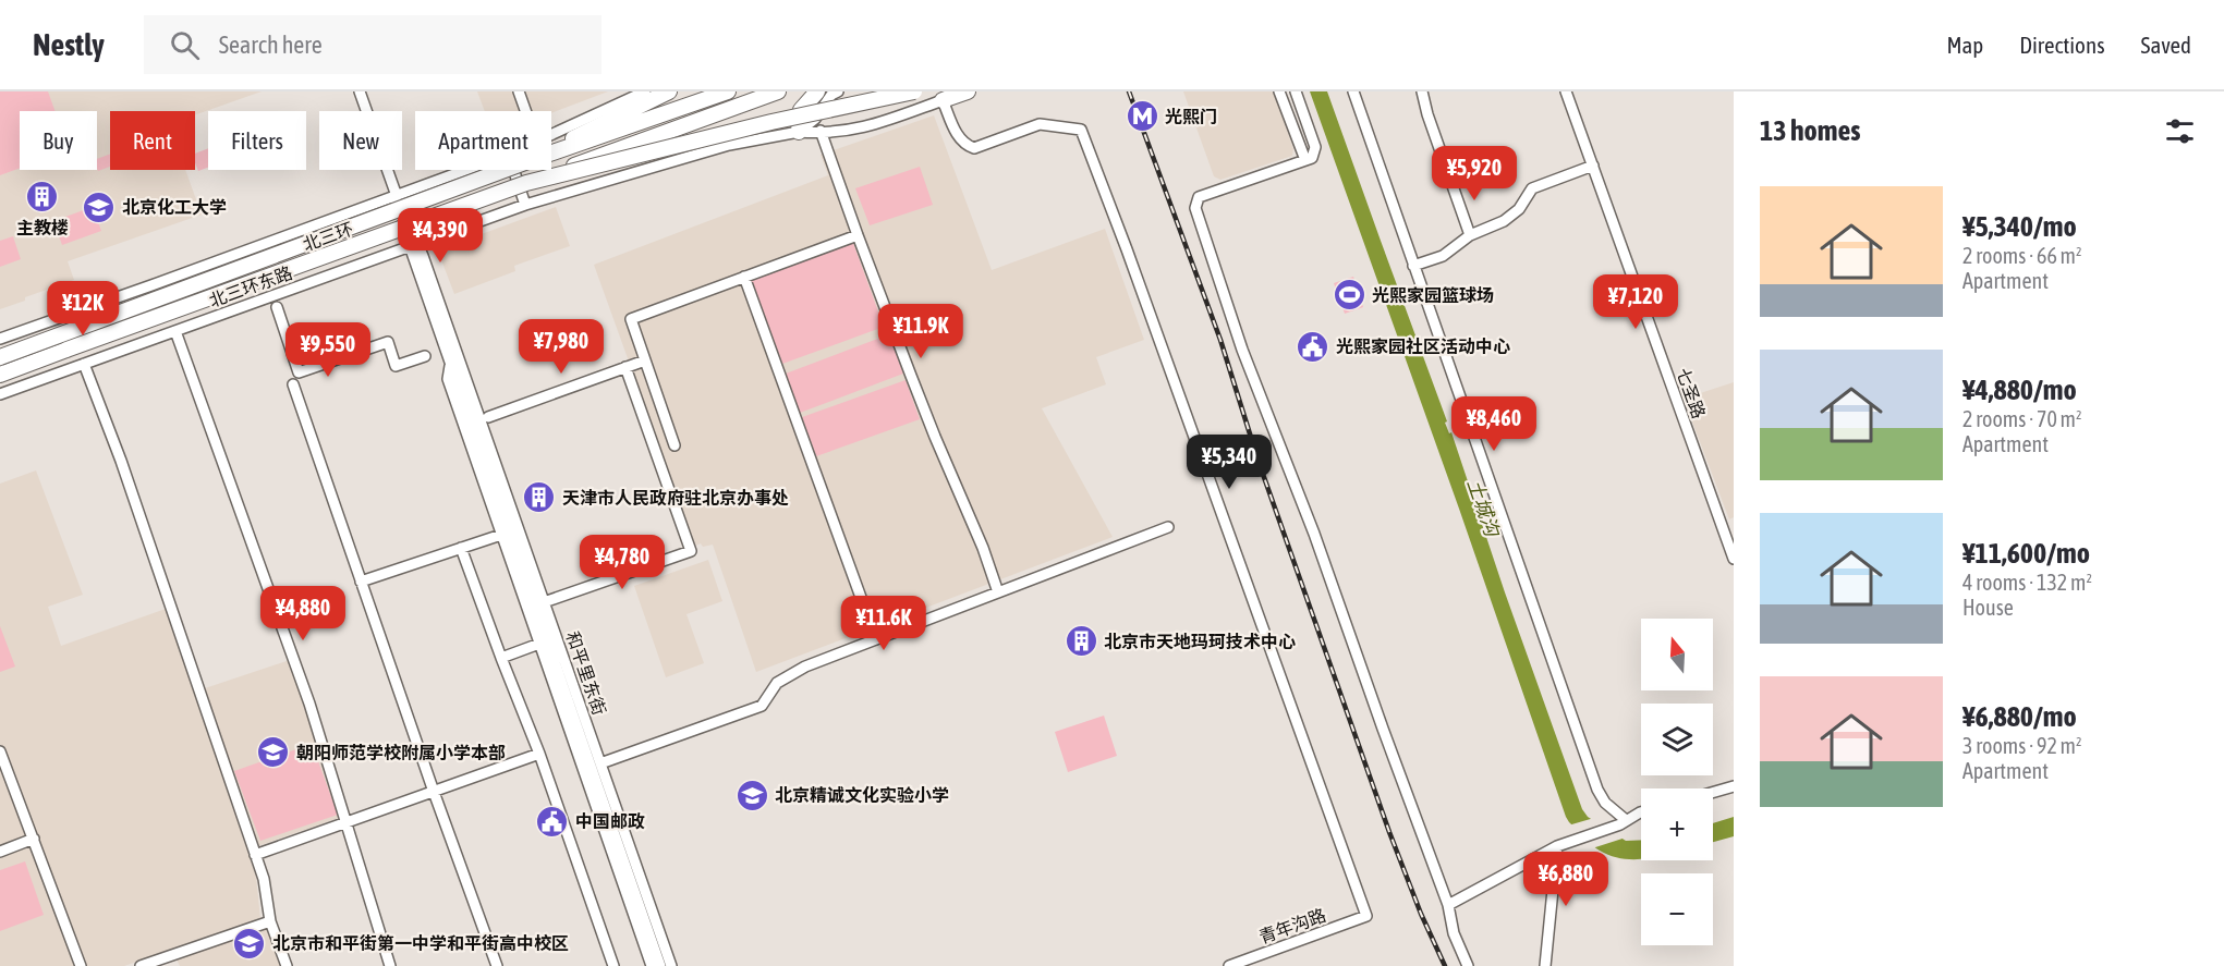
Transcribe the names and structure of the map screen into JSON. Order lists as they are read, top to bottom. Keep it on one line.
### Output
{"streets":{"highway":["北三环"],"street":["北三环东路","七圣路","和平里东街","青年沟路"]},"crossings":[["北三环东路","和平里东街"]],"water":["土城沟"],"places":{"metro station":["光熙门"],"building":["主教楼","天津市人民政府驻北京办事处","北京市天地玛珂技术中心"],"school or university":["北京化工大学","朝阳师范学校附属小学本部","北京精诚文化实验小学","北京市和平街第一中学和平街高中校区"],"sports":["光熙家园篮球场"],"public building":["光熙家园社区活动中心","中国邮政"]},"north":"top","page":{"header":"Nestly","search":"Search here","nav":["Map","Directions","Saved"],"heading":"13 homes","chip":["Buy","Rent","Filters","New","Apartment"],"price":["¥5,920","¥4,390","¥7,120","¥12K","¥11.9K","¥7,980","¥9,550","¥8,460","¥5,340","¥4,780","¥4,880","¥11.6K","¥6,880"],"list":[{"name":"¥5,340/mo","note":"2 rooms · 66 m² · Apartment"},{"name":"¥4,880/mo","note":"2 rooms · 70 m² · Apartment"},{"name":"¥11,600/mo","note":"4 rooms · 132 m² · House"},{"name":"¥6,880/mo","note":"3 rooms · 92 m² · Apartment"}],"map_buttons":["+","−"]}}
